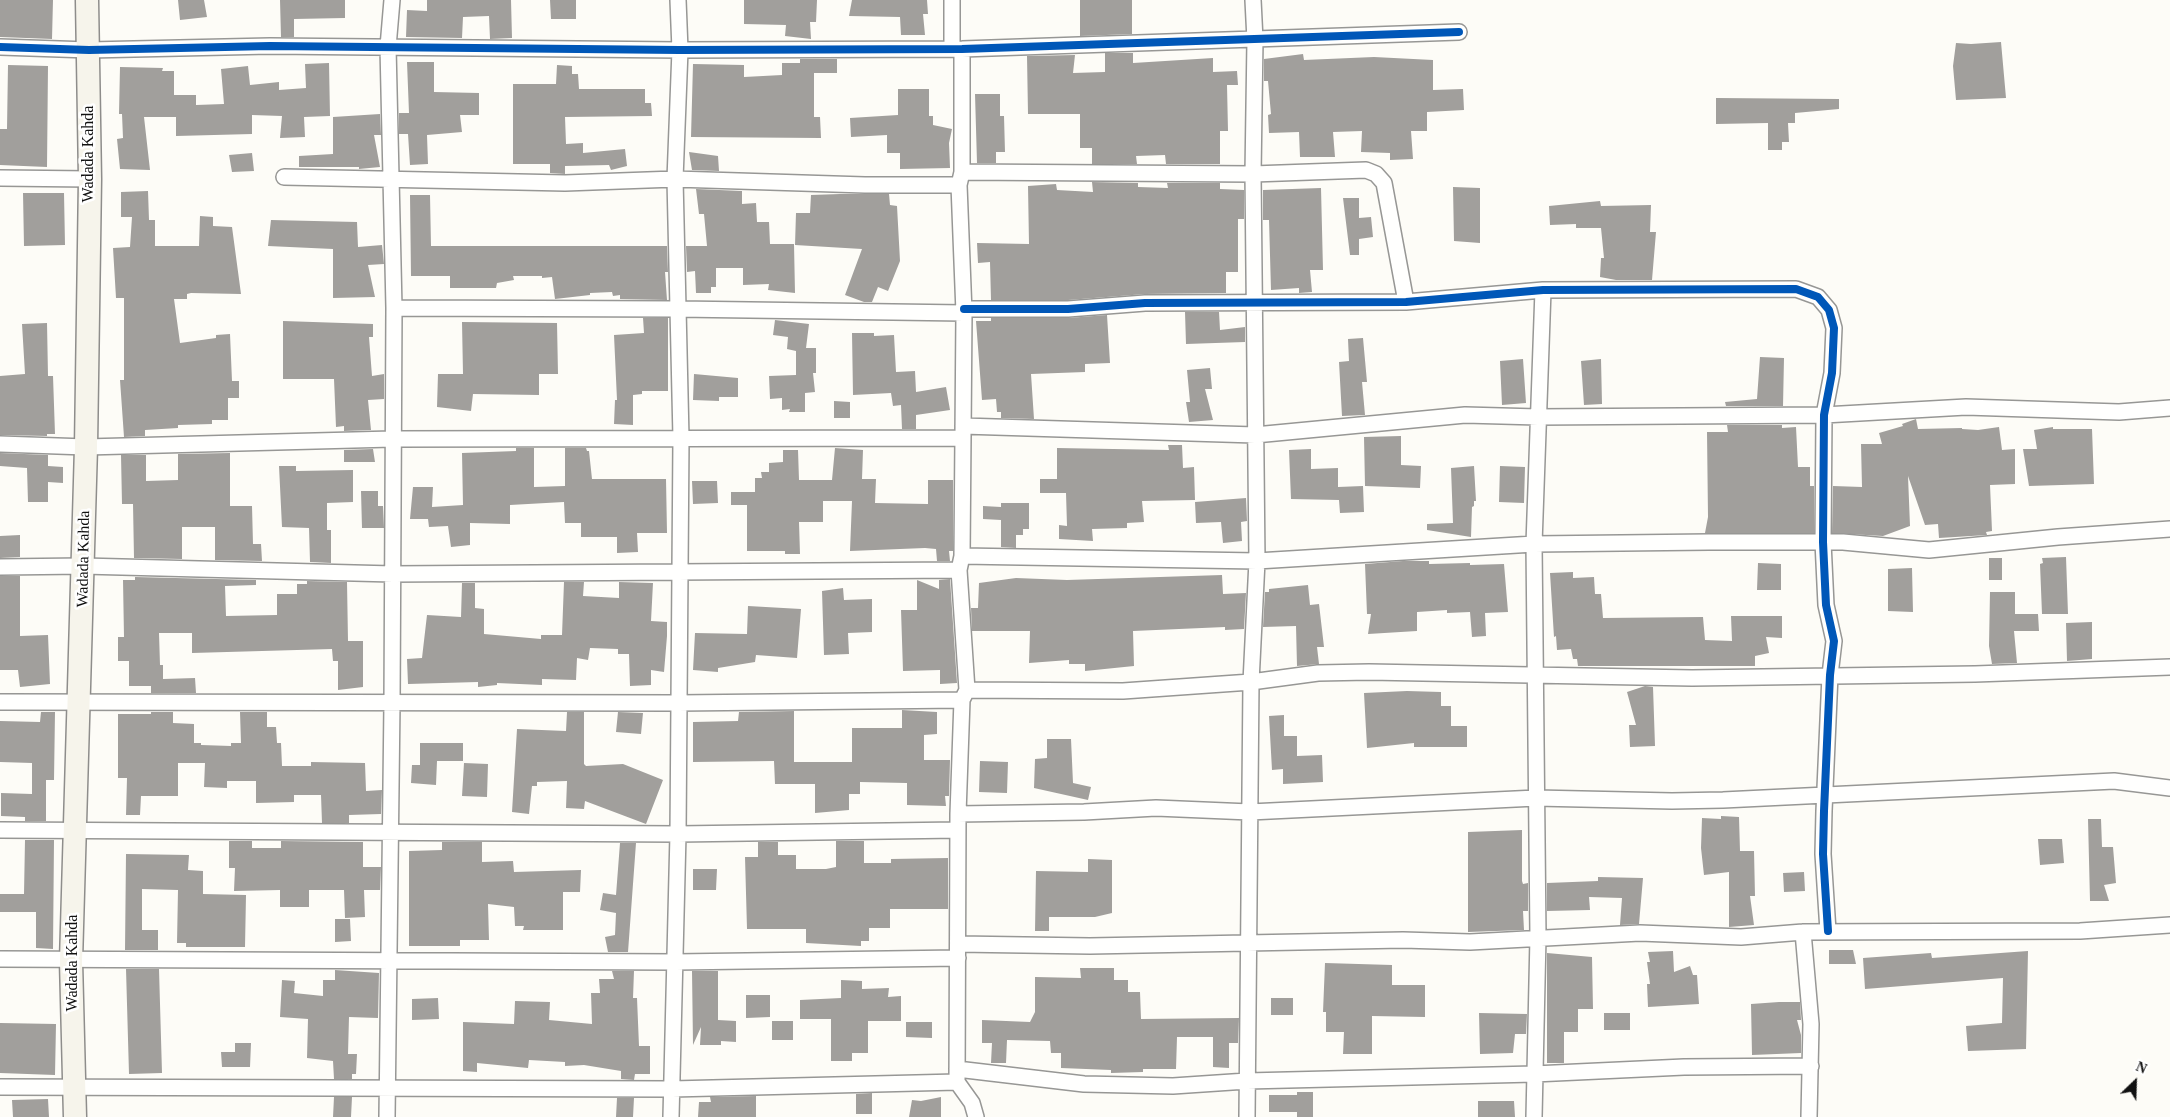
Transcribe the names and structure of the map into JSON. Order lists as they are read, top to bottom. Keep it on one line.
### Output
{"streets":{"main road":["Wadada Kahda"]},"north":"top right"}
